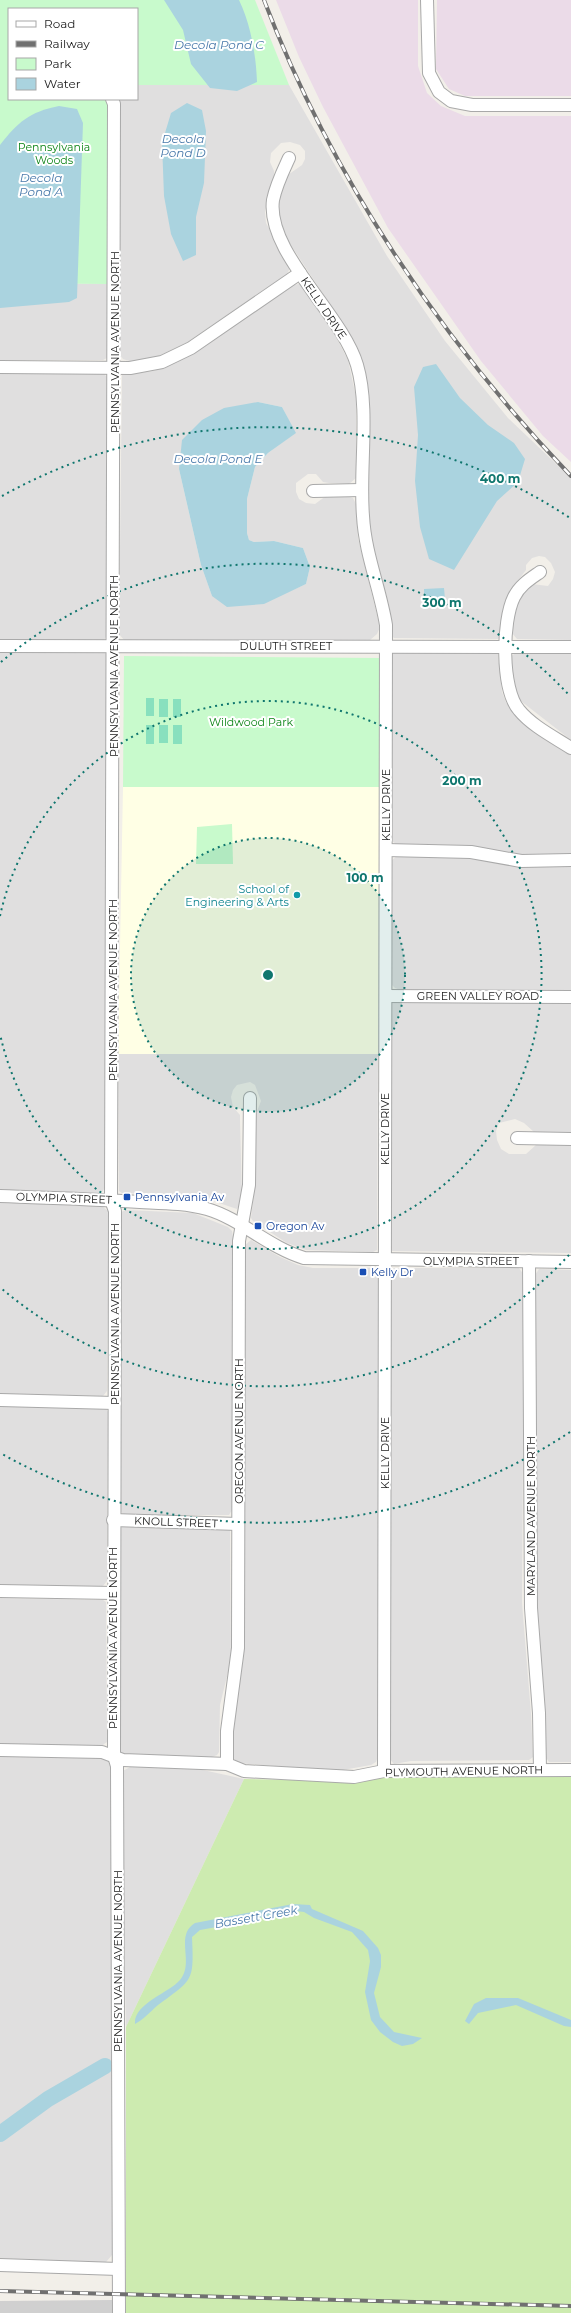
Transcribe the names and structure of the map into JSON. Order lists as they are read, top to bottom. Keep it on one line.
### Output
{"streets":{"street":["KELLY DRIVE","PENNSYLVANIA AVENUE NORTH","DULUTH STREET","GREEN VALLEY ROAD","OLYMPIA STREET","OREGON AVENUE NORTH","MARYLAND AVENUE NORTH","KNOLL STREET","PLYMOUTH AVENUE NORTH"]},"crossings":[["KELLY DRIVE","DULUTH STREET"],["KELLY DRIVE","GREEN VALLEY ROAD"],["KELLY DRIVE","OLYMPIA STREET"],["KELLY DRIVE","PLYMOUTH AVENUE NORTH"],["PENNSYLVANIA AVENUE NORTH","DULUTH STREET"],["PENNSYLVANIA AVENUE NORTH","OLYMPIA STREET"],["PENNSYLVANIA AVENUE NORTH","KNOLL STREET"],["PENNSYLVANIA AVENUE NORTH","PLYMOUTH AVENUE NORTH"],["OLYMPIA STREET","OREGON AVENUE NORTH"],["OLYMPIA STREET","MARYLAND AVENUE NORTH"],["OREGON AVENUE NORTH","KNOLL STREET"],["OREGON AVENUE NORTH","PLYMOUTH AVENUE NORTH"],["MARYLAND AVENUE NORTH","PLYMOUTH AVENUE NORTH"]],"water":["Decola Pond C","Decola Pond D","Decola Pond A","Decola Pond E","Bassett Creek"],"parks":["Pennsylvania Woods","Wildwood Park"],"places":{"other":["School of Engineering & Arts"],"transit":["Pennsylvania Av","Oregon Av","Kelly Dr"]},"legend":["Road","Railway","Park","Water"],"rings":["400 m","300 m","200 m","100 m"]}
